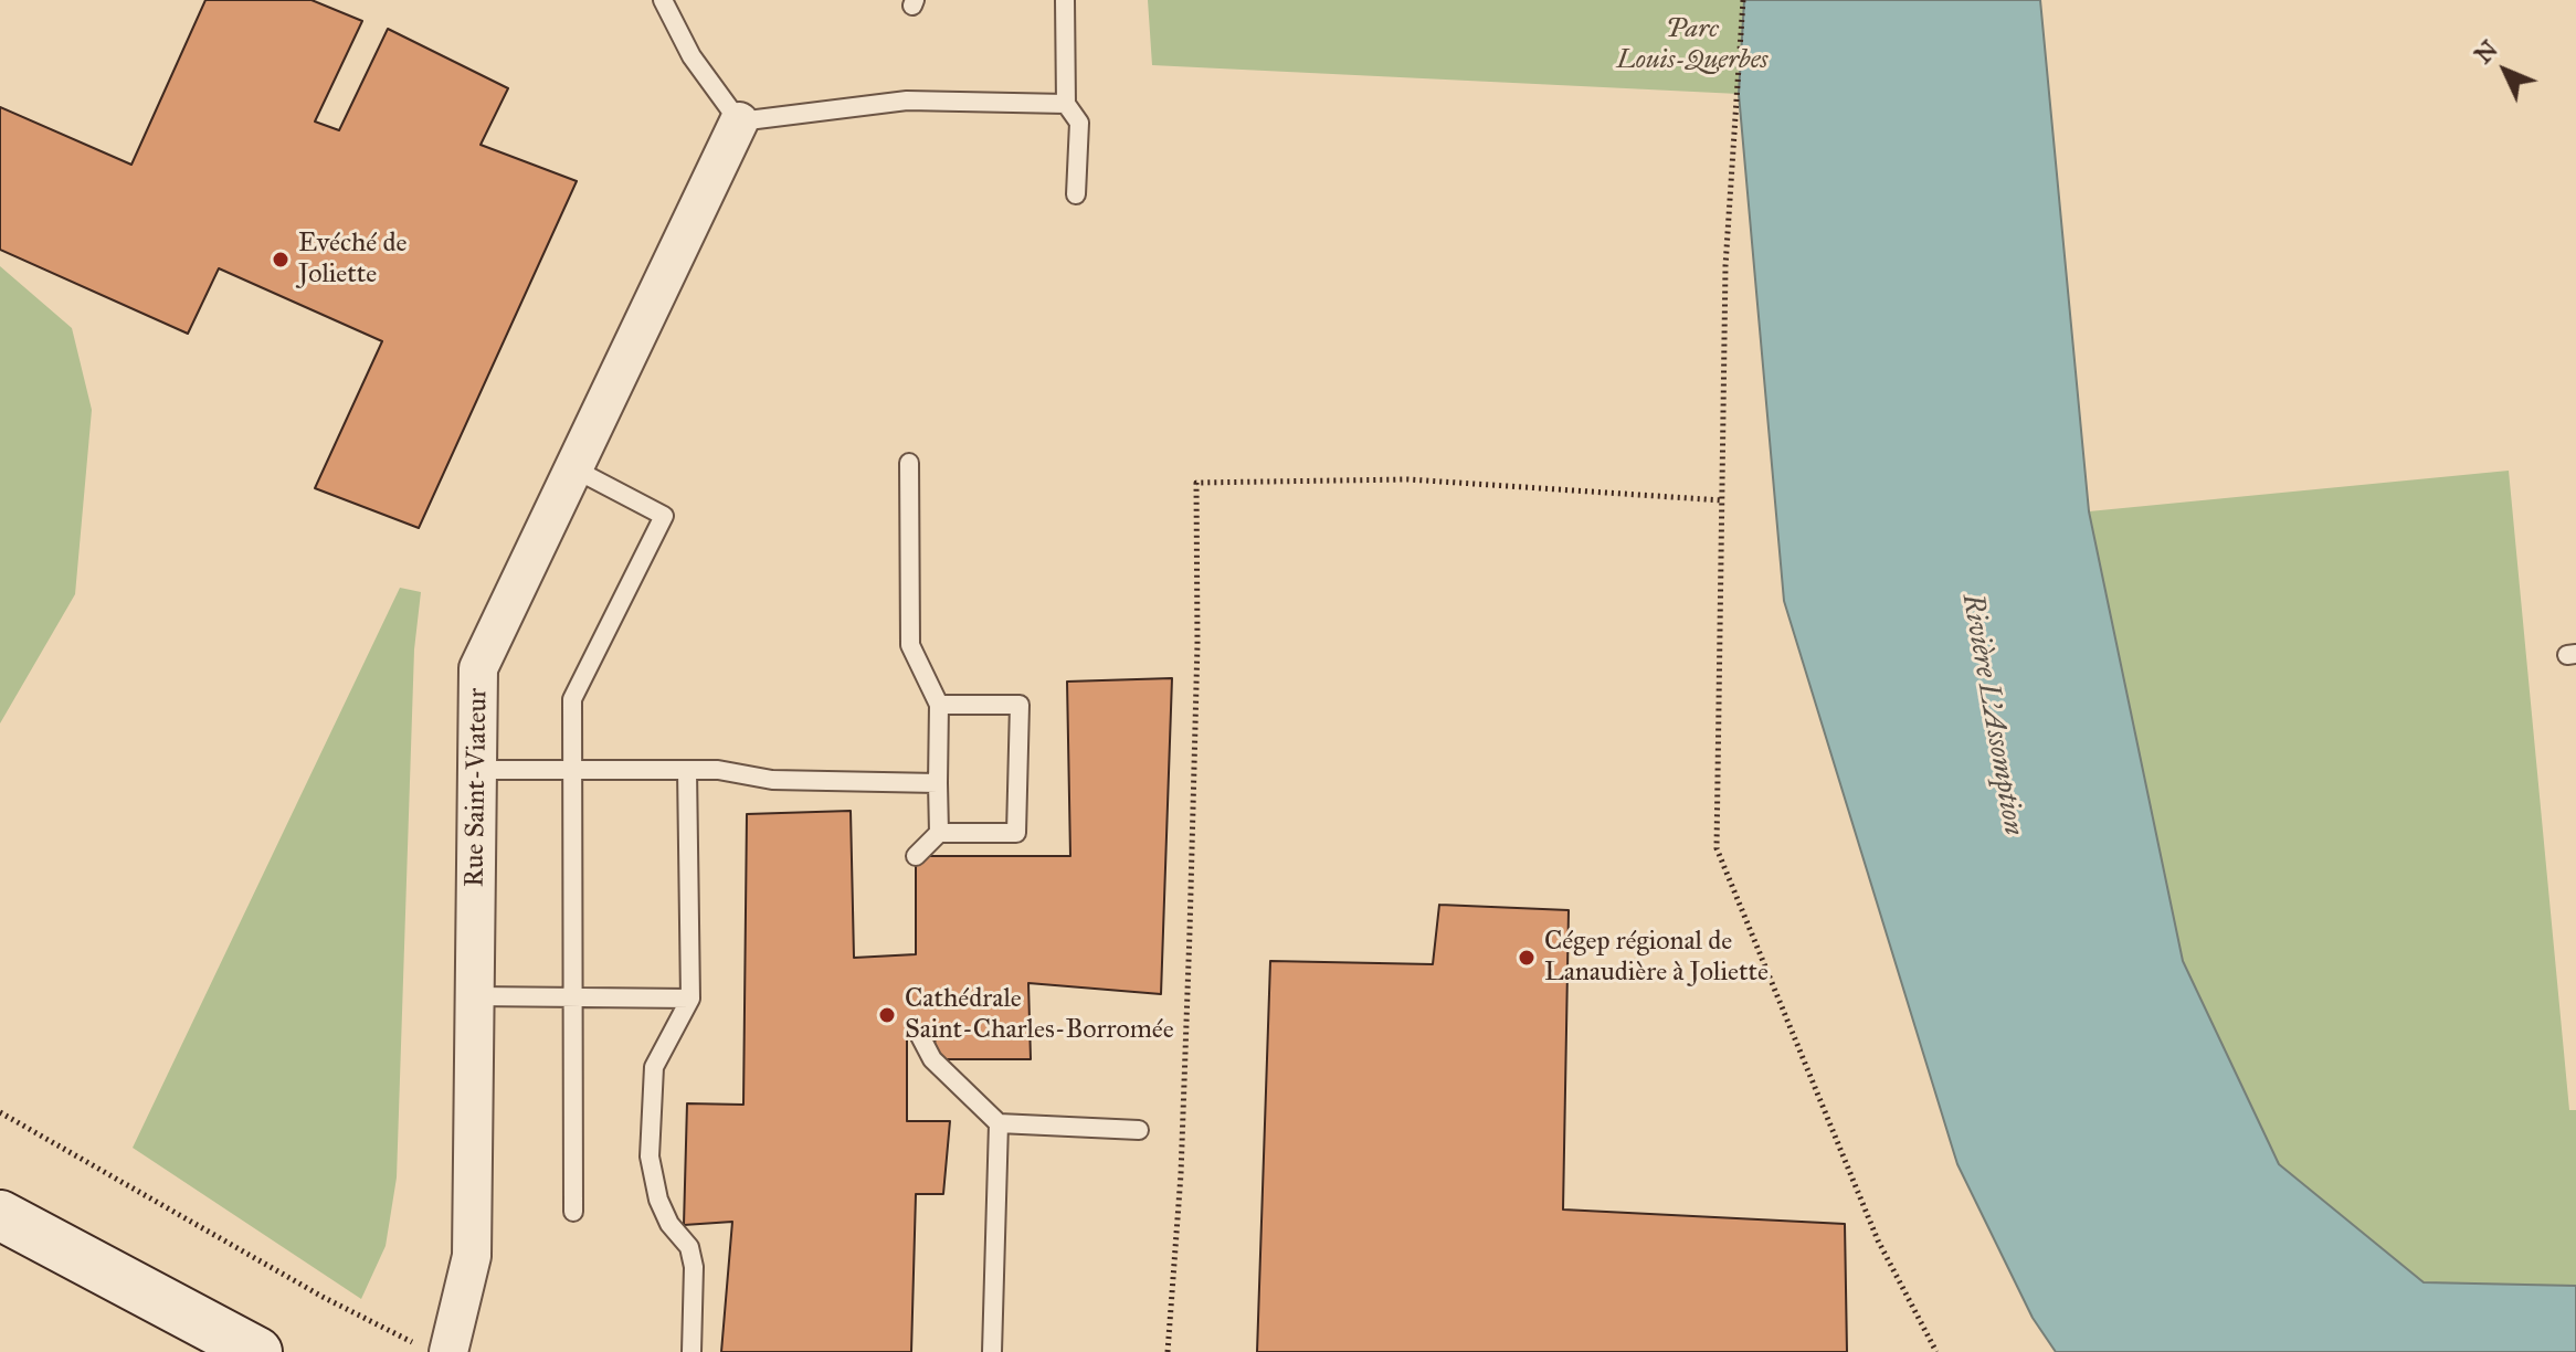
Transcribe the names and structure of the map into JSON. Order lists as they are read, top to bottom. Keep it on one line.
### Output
{"streets":{"street":["Rue Saint-Viateur"]},"water":["Rivière L'Assomption"],"parks":["Parc Louis-Querbes"],"places":["Evéché de Joliette","Cégep régional de Lanaudière à Joliette","Cathédrale Saint-Charles-Borromée"],"north":"top left"}
